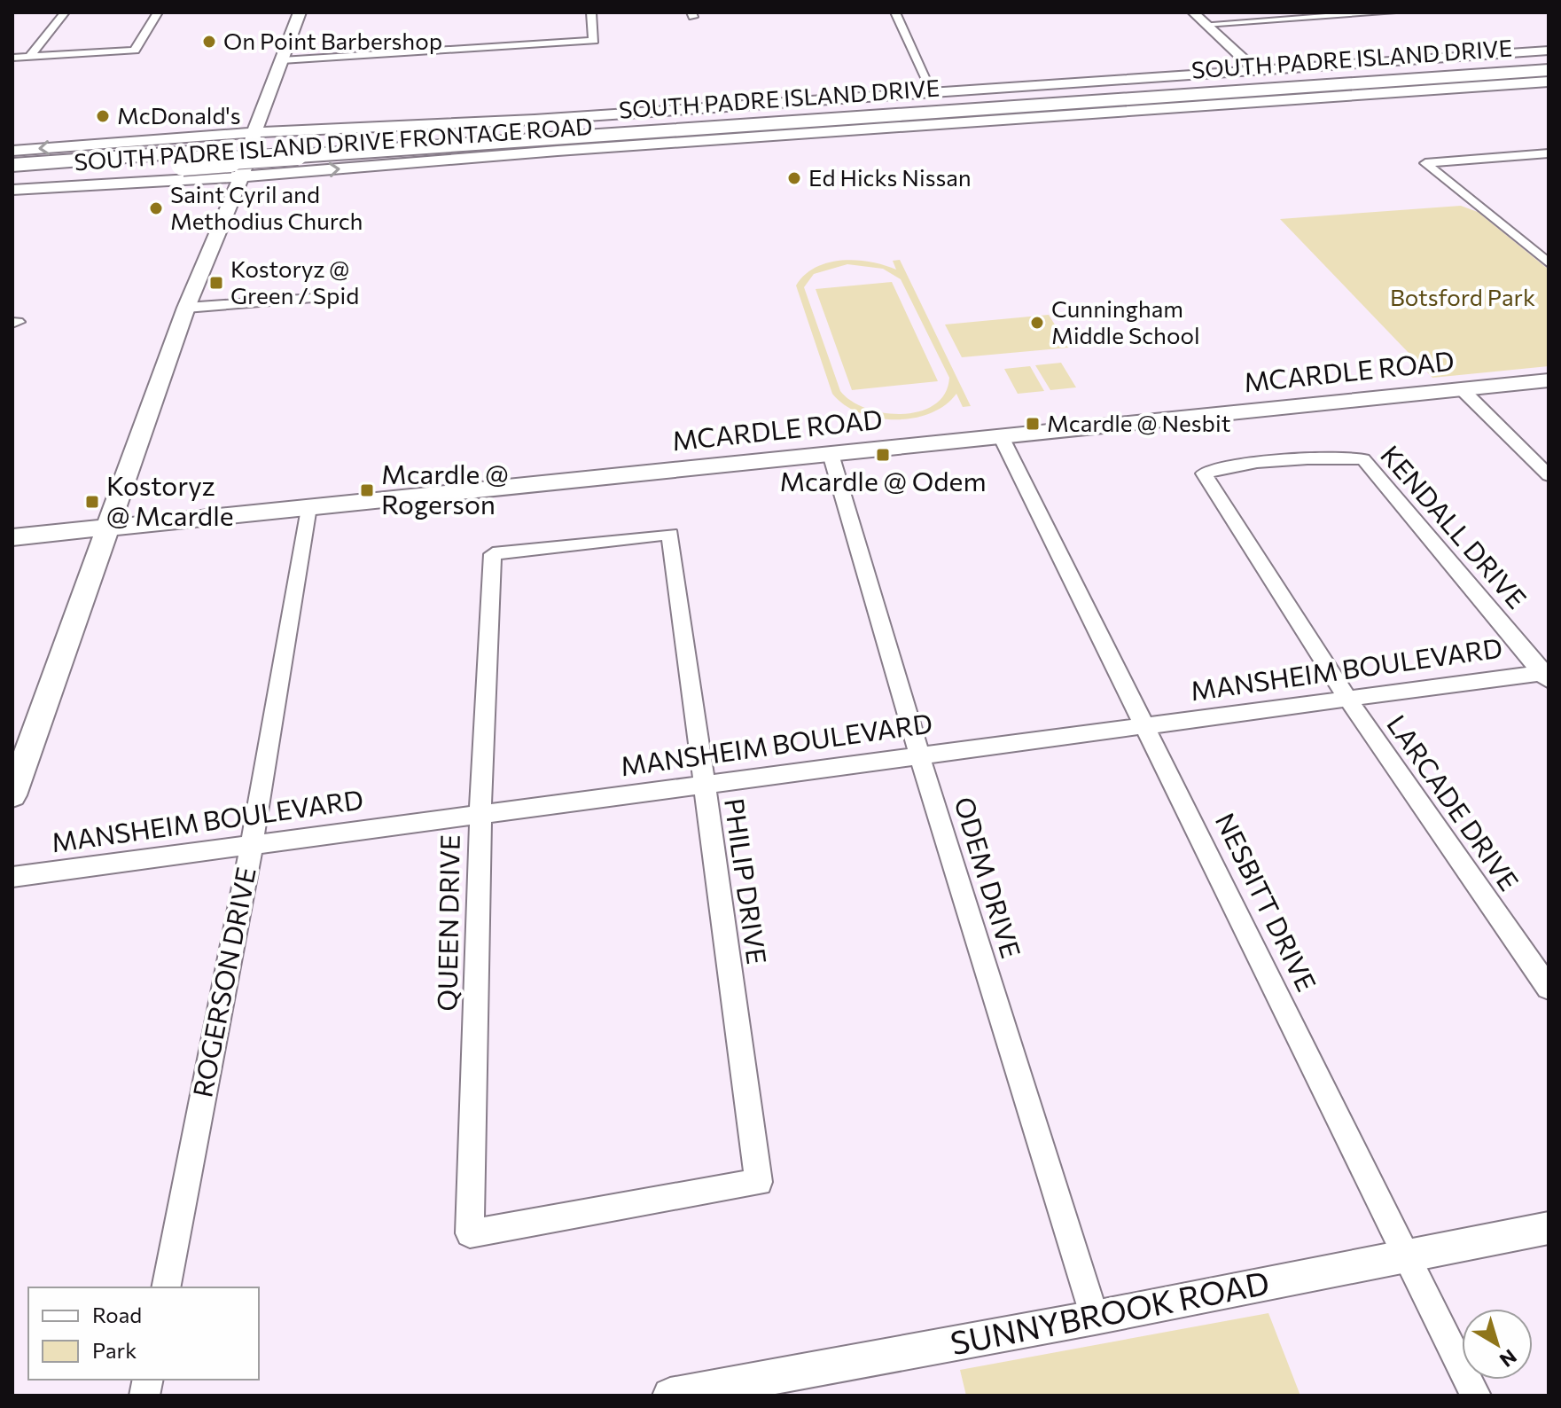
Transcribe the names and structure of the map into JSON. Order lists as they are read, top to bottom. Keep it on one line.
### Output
{"streets":{"highway":["SOUTH PADRE ISLAND DRIVE"],"main road":["SOUTH PADRE ISLAND DRIVE FRONTAGE ROAD","MCARDLE ROAD"],"street":["KENDALL DRIVE","MANSHEIM BOULEVARD","LARCADE DRIVE","ODEM DRIVE","PHILIP DRIVE","NESBITT DRIVE","QUEEN DRIVE","ROGERSON DRIVE","SUNNYBROOK ROAD"]},"crossings":[["SOUTH PADRE ISLAND DRIVE","SOUTH PADRE ISLAND DRIVE FRONTAGE ROAD"],["MCARDLE ROAD","ODEM DRIVE"],["MCARDLE ROAD","NESBITT DRIVE"],["MCARDLE ROAD","ROGERSON DRIVE"],["KENDALL DRIVE","MANSHEIM BOULEVARD"],["KENDALL DRIVE","LARCADE DRIVE"],["MANSHEIM BOULEVARD","LARCADE DRIVE"],["MANSHEIM BOULEVARD","ODEM DRIVE"],["MANSHEIM BOULEVARD","PHILIP DRIVE"],["MANSHEIM BOULEVARD","NESBITT DRIVE"],["MANSHEIM BOULEVARD","QUEEN DRIVE"],["MANSHEIM BOULEVARD","ROGERSON DRIVE"],["ODEM DRIVE","SUNNYBROOK ROAD"],["PHILIP DRIVE","QUEEN DRIVE"],["NESBITT DRIVE","SUNNYBROOK ROAD"]],"parks":["Botsford Park"],"places":{"other":["On Point Barbershop","McDonald's","Ed Hicks Nissan","Saint Cyril and Methodius Church","Cunningham Middle School"],"transit":["Kostoryz @ Green / Spid","Mcardle @ Nesbit","Mcardle @ Odem","Mcardle @ Rogerson","Kostoryz @ Mcardle"]},"legend":["Road","Park"],"north":"bottom right"}
